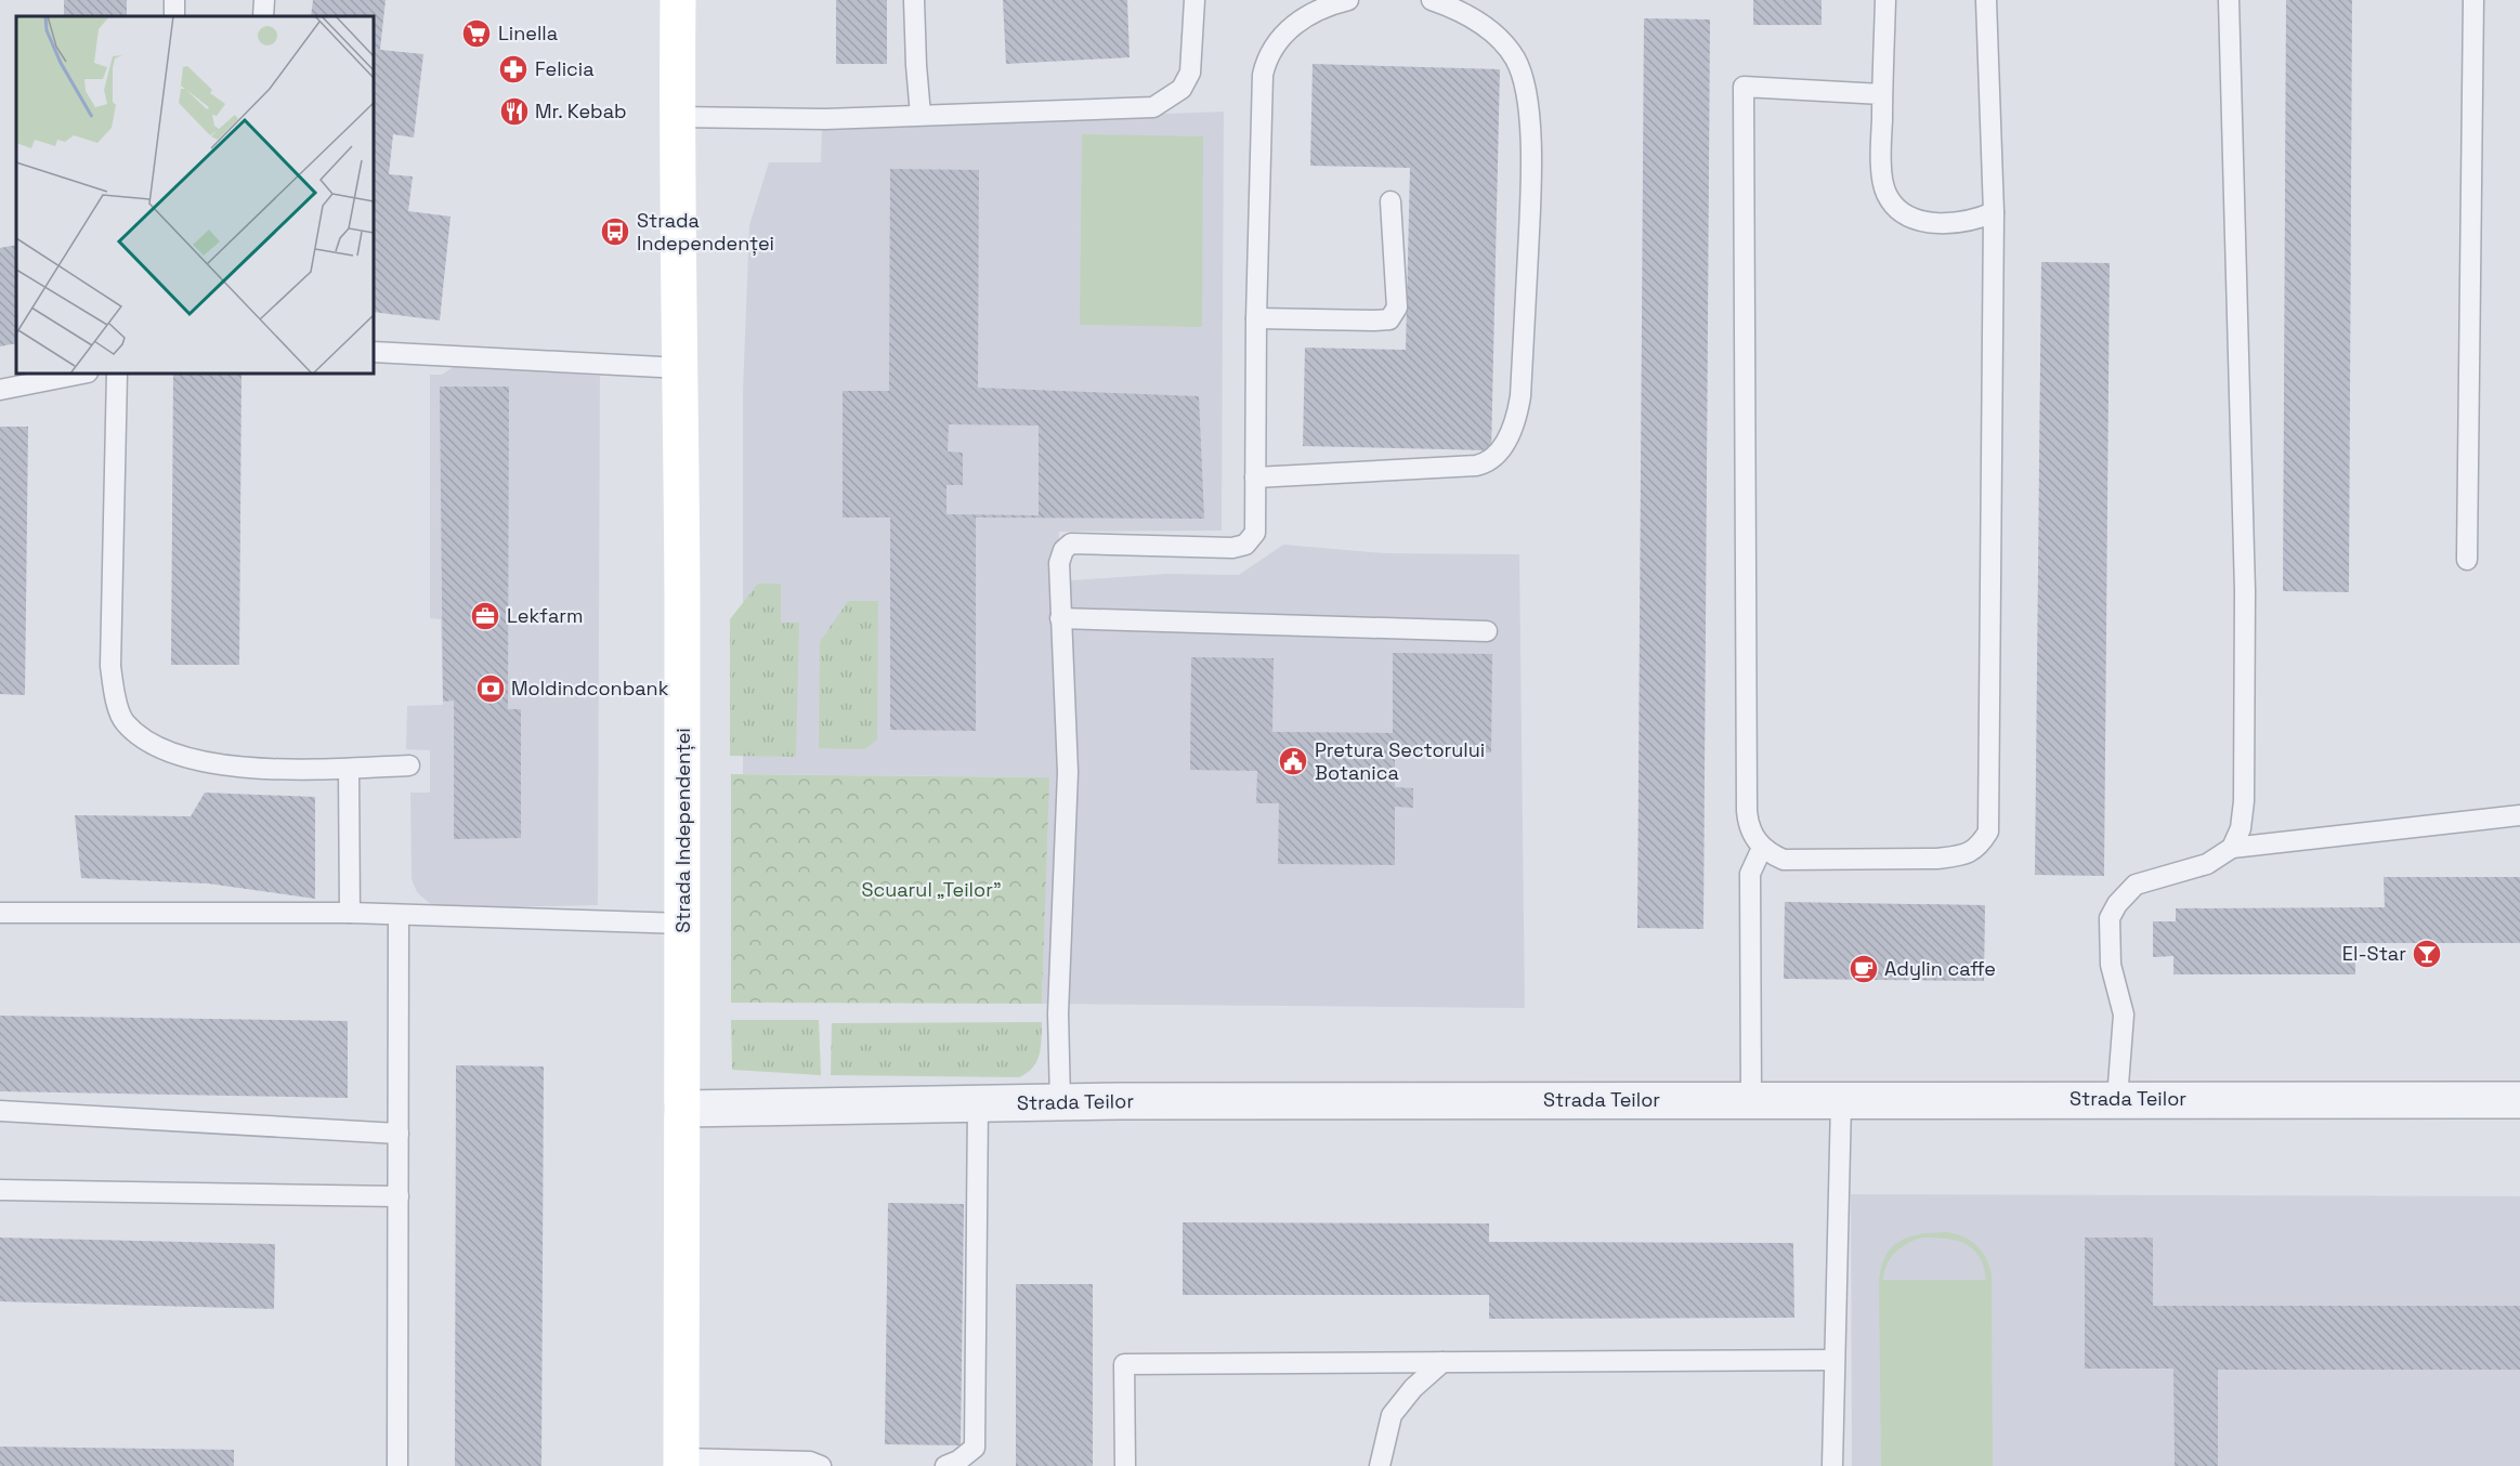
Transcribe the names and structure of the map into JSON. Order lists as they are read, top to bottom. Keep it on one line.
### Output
{"streets":{"main road":["Strada Independenței"],"street":["Strada Teilor"]},"crossings":[["Strada Independenței","Strada Teilor"]],"parks":["Scuarul „Teilor”"],"places":{"supermarket":["Linella"],"pharmacy":["Felicia"],"restaurant":["Mr. Kebab"],"bus stop":["Strada Independenței"],"office":["Lekfarm"],"bank":["Moldindconbank"],"public building":["Pretura Sectorului Botanica"],"bar":["El-Star"],"cafe":["Adylin caffe"]}}
